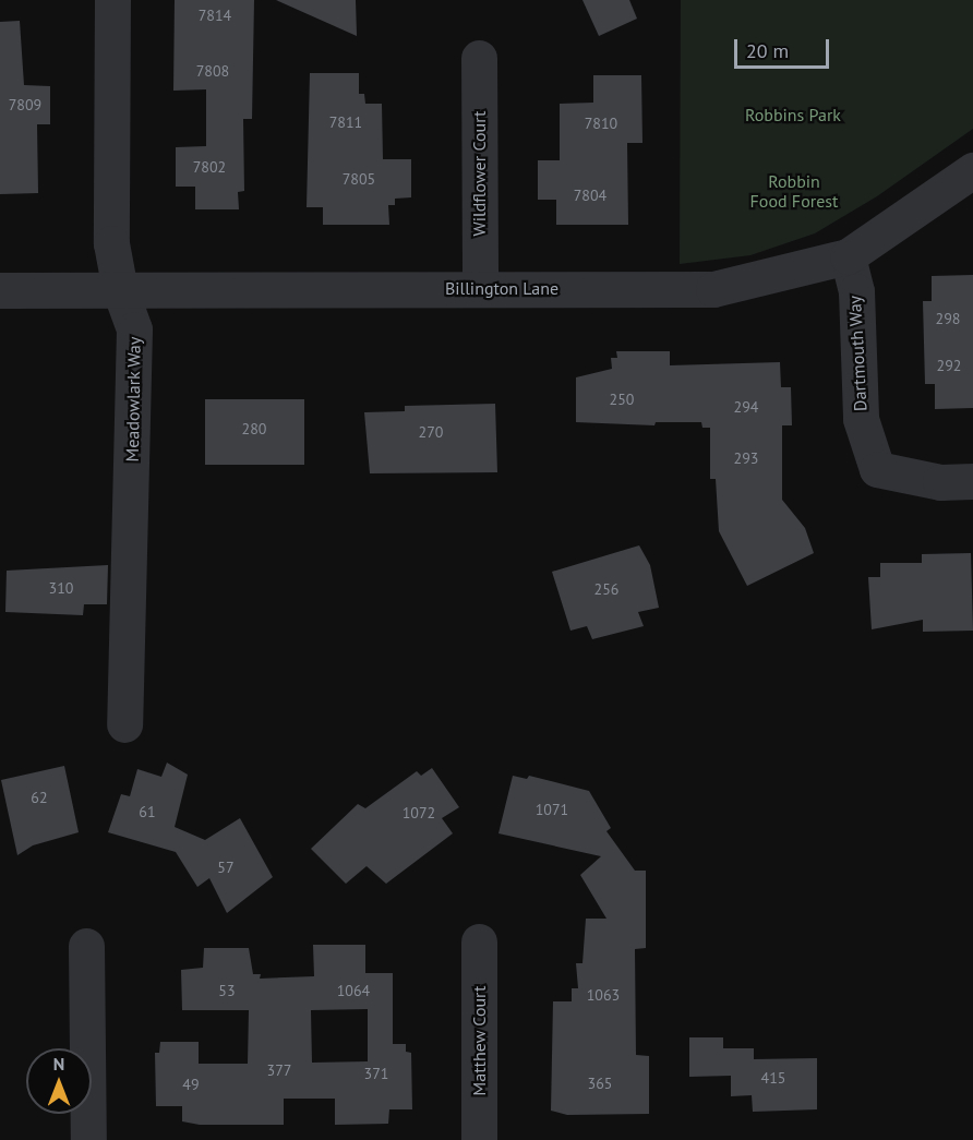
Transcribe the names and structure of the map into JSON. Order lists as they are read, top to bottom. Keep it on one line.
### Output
{"streets":{"street":["Wildflower Court","Billington Lane","Dartmouth Way","Meadowlark Way","Matthew Court"]},"crossings":[["Wildflower Court","Billington Lane"],["Billington Lane","Dartmouth Way"],["Billington Lane","Meadowlark Way"]],"parks":["Robbins Park","Robbin Food Forest"],"house_numbers":["7814","7808","7809","7811","7810","7802","7805","7804","298","292","250","294","280","270","293","310","256","62","1071","61","1072","57","53","1064","1063","377","371","415","365","49"],"scale_bar":"20 m","north":"top"}
